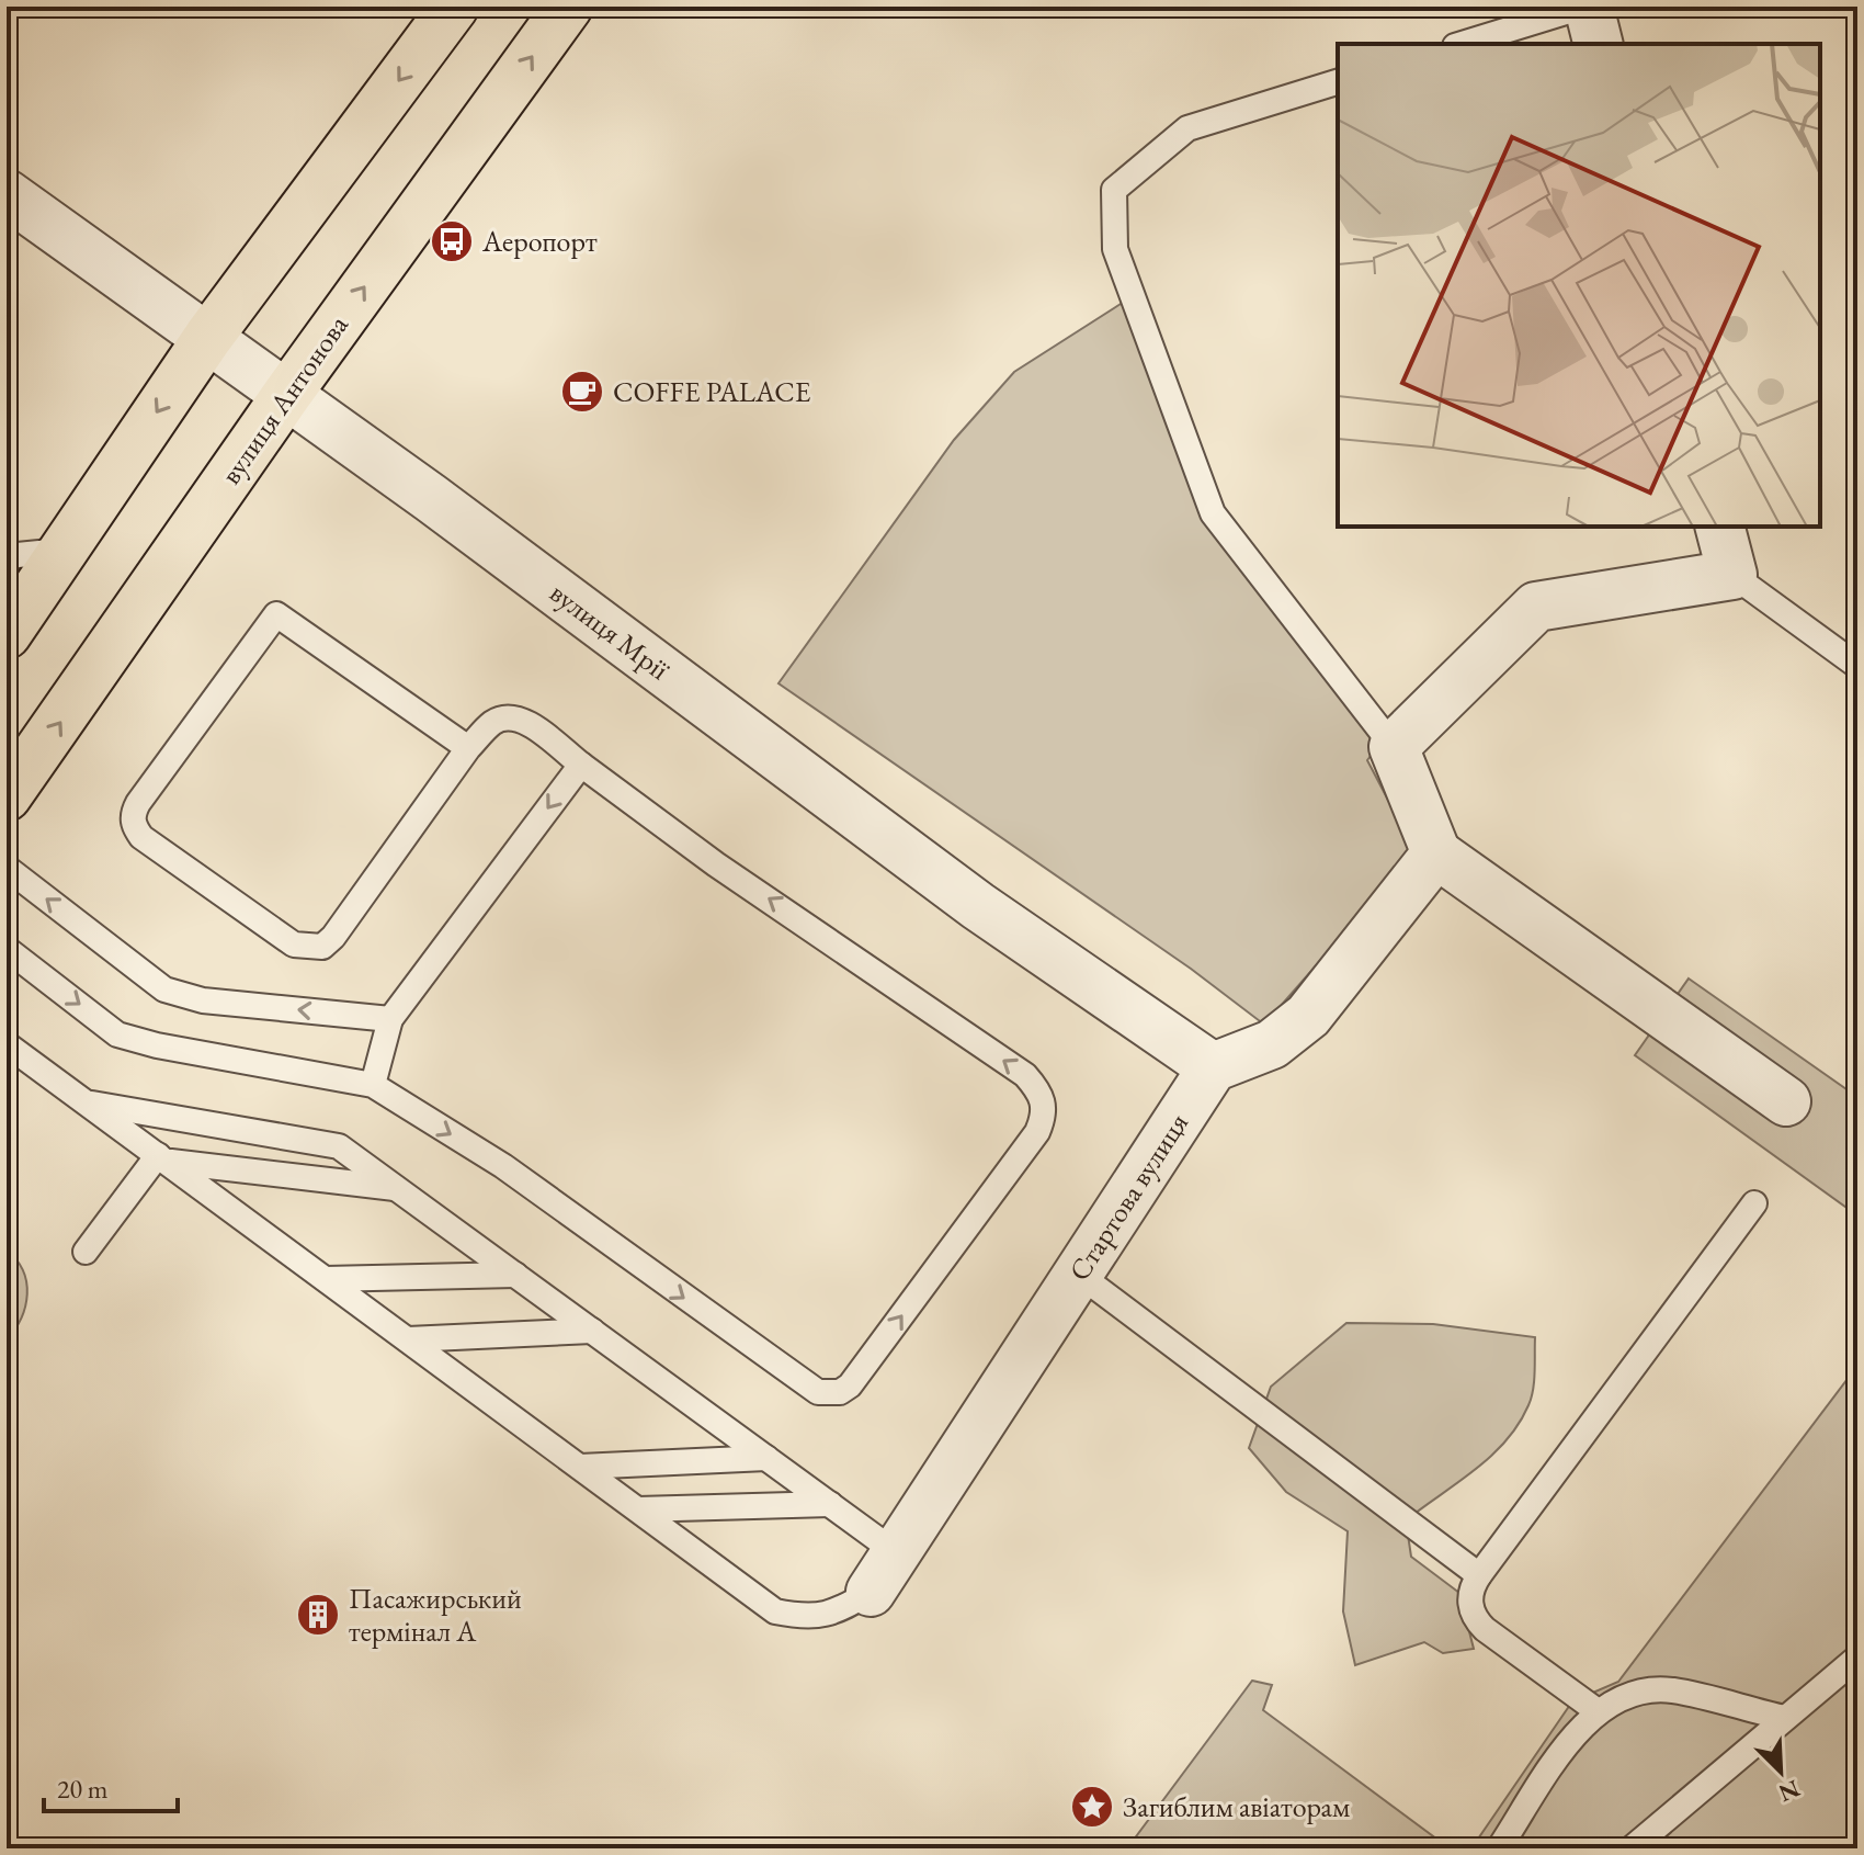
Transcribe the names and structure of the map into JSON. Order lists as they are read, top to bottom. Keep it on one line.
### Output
{"streets":{"main road":["вулиця Антонова"],"street":["вулиця Мрії","Стартова вулиця"]},"crossings":[["вулиця Антонова","вулиця Мрії"],["вулиця Мрії","Стартова вулиця"]],"places":{"bus stop":["Аеропорт"],"cafe":["COFFE PALACE"],"building":["Пасажирський термінал A"],"place":["Загиблим авіаторам"]},"scale_bar":"20 m","north":"bottom right"}
